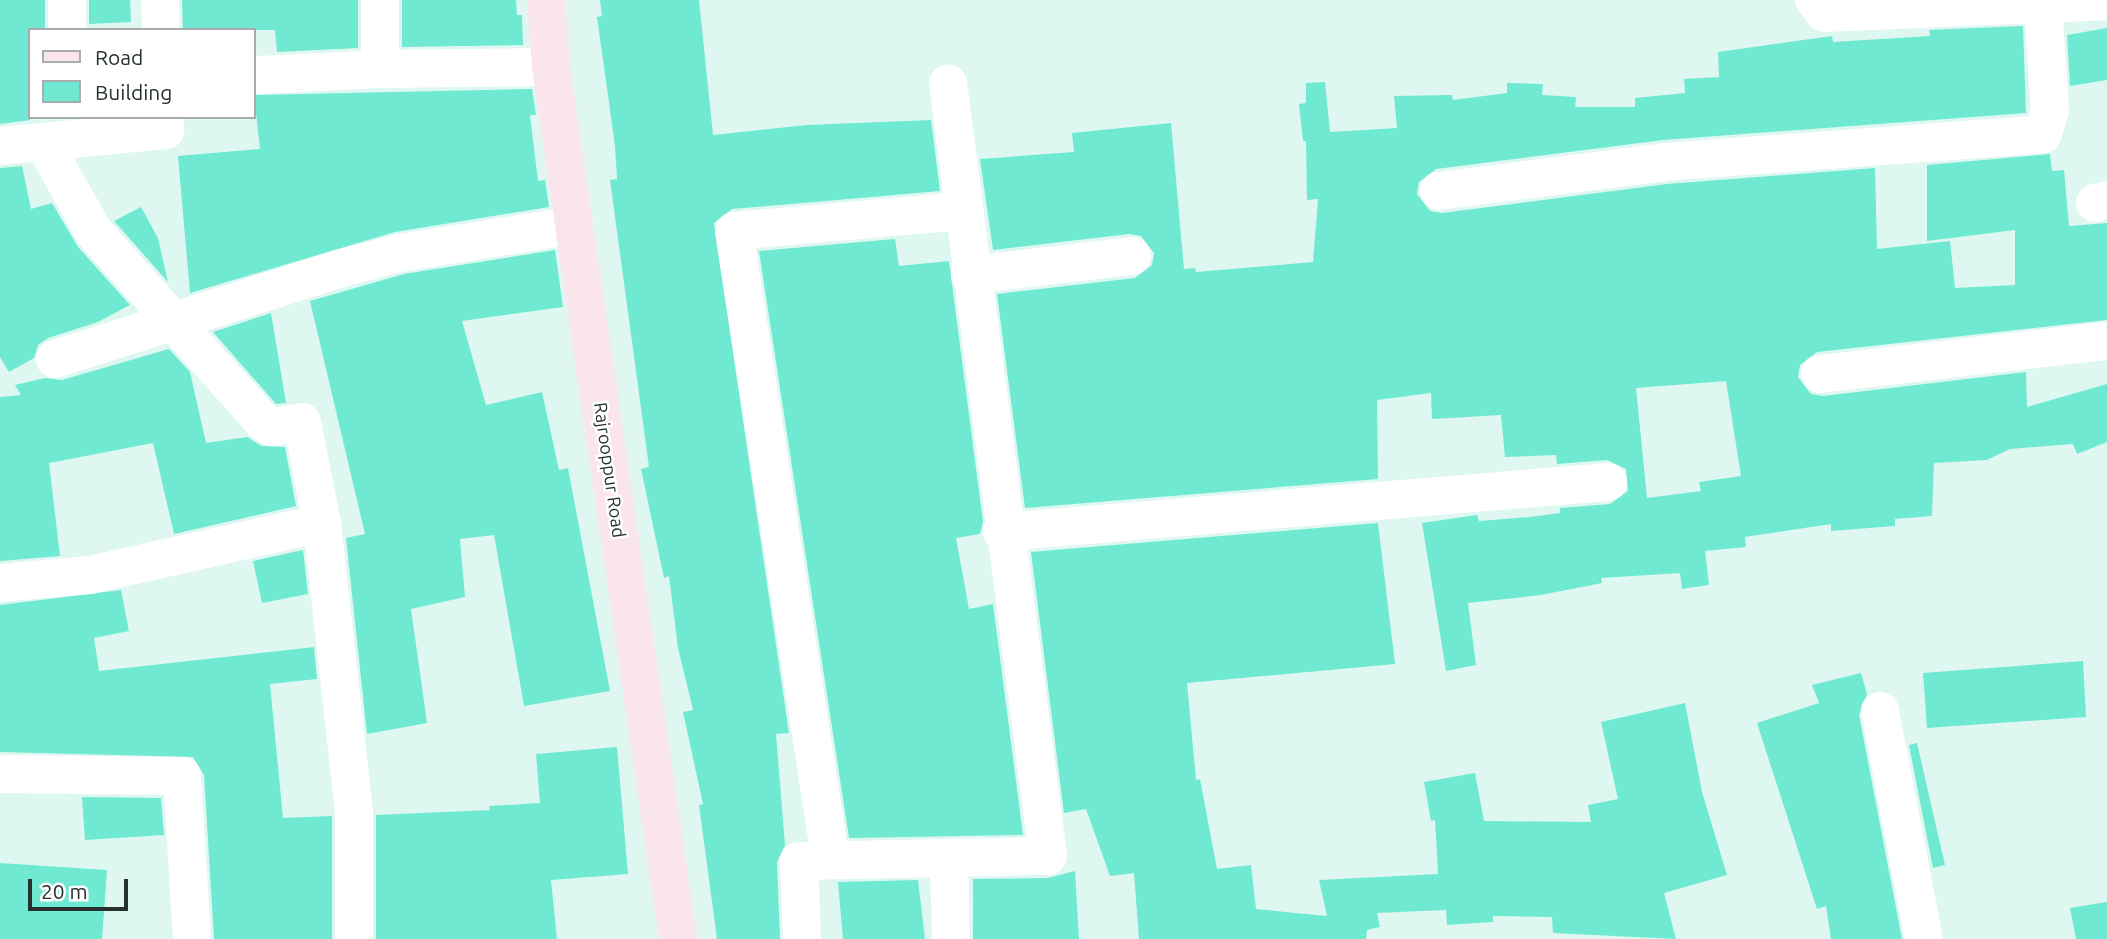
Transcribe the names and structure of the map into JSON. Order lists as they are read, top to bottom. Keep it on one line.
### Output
{"streets":{"main road":["Rajrooppur Road"]},"legend":["Road","Building"],"scale_bar":"20 m"}
